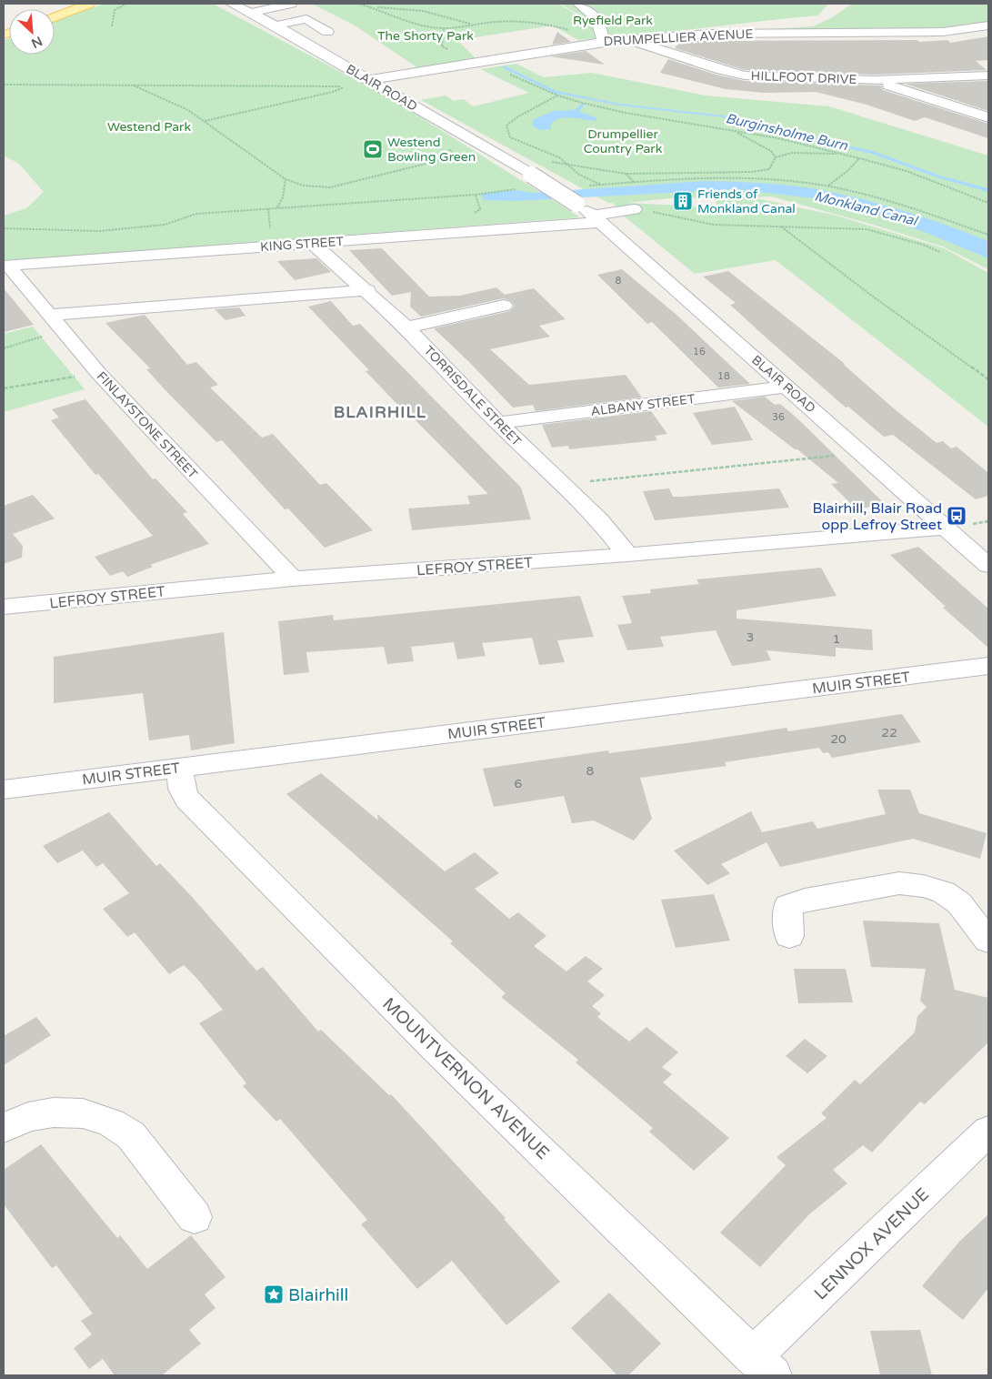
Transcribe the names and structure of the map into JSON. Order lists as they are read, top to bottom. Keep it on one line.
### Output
{"streets":{"street":["DRUMPELLIER AVENUE","HILLFOOT DRIVE","BLAIR ROAD","KING STREET","TORRISDALE STREET","ALBANY STREET","FINLAYSTONE STREET","LEFROY STREET","MUIR STREET","MOUNTVERNON AVENUE","LENNOX AVENUE"]},"crossings":[["DRUMPELLIER AVENUE","HILLFOOT DRIVE"],["DRUMPELLIER AVENUE","BLAIR ROAD"],["BLAIR ROAD","KING STREET"],["BLAIR ROAD","ALBANY STREET"],["BLAIR ROAD","LEFROY STREET"],["KING STREET","TORRISDALE STREET"],["KING STREET","FINLAYSTONE STREET"],["TORRISDALE STREET","ALBANY STREET"],["TORRISDALE STREET","LEFROY STREET"],["FINLAYSTONE STREET","LEFROY STREET"],["MUIR STREET","MOUNTVERNON AVENUE"],["MOUNTVERNON AVENUE","LENNOX AVENUE"]],"districts":["BLAIRHILL"],"water":["Burginsholme Burn","Monkland Canal"],"parks":["Ryefield Park","The Shorty Park","Westend Park","Drumpellier Country Park"],"places":{"sports":["Westend Bowling Green"],"building":["Friends of Monkland Canal"],"bus stop":["Blairhill, Blair Road opp Lefroy Street"],"place":["Blairhill"]},"house_numbers":["8","16","18","36","3","1","22","20","8","6"],"north":"bottom right"}
